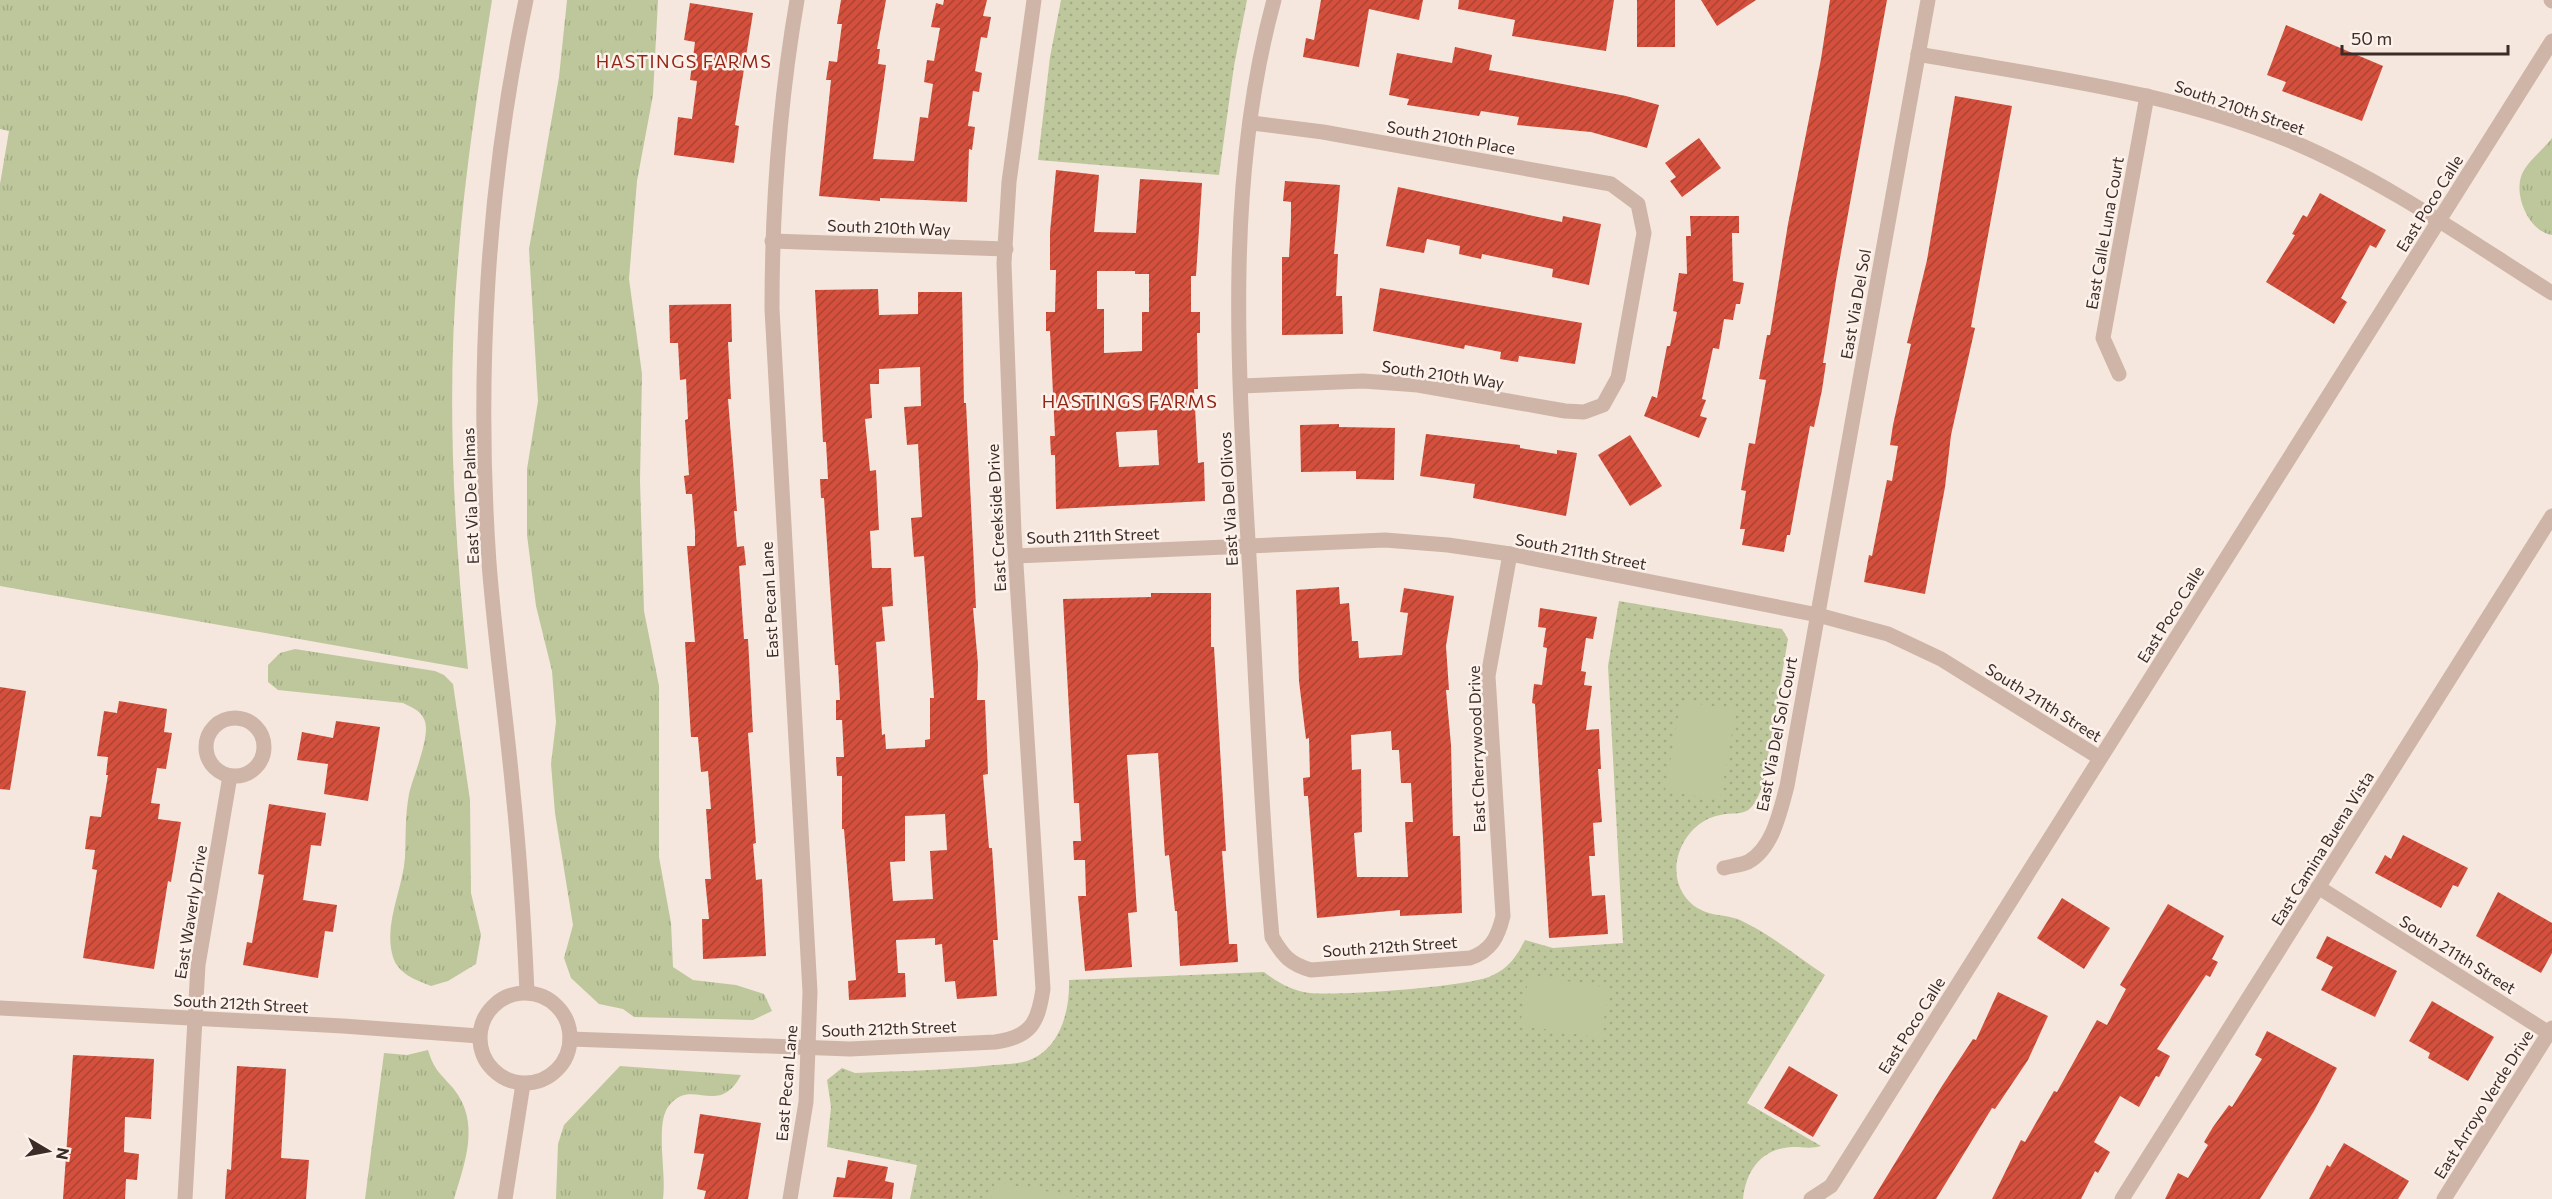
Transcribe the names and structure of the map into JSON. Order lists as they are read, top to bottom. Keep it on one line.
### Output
{"streets":{"street":["South 210th Street","South 210th Place","East Poco Calle","South 210th Way","East Calle Luna Court","East Via Del Sol","East Via De Palmas","East Via Del Olivos","East Creekside Drive","South 211th Street","East Pecan Lane","East Via Del Sol Court","East Cherrywood Drive","East Camina Buena Vista","East Waverly Drive","South 212th Street","East Arroyo Verde Drive"]},"crossings":[["South 210th Street","East Poco Calle"],["South 210th Street","East Calle Luna Court"],["South 210th Street","East Via Del Sol"],["South 210th Place","South 210th Way"],["South 210th Place","East Via Del Olivos"],["East Poco Calle","South 211th Street"],["South 210th Way","East Via Del Olivos"],["South 210th Way","East Creekside Drive"],["South 210th Way","East Pecan Lane"],["East Via Del Sol","South 211th Street"],["East Via Del Sol","East Via Del Sol Court"],["East Via De Palmas","South 212th Street"],["East Via Del Olivos","South 211th Street"],["East Via Del Olivos","South 212th Street"],["East Creekside Drive","South 211th Street"],["East Creekside Drive","South 212th Street"],["South 211th Street","East Via Del Sol Court"],["South 211th Street","East Cherrywood Drive"],["South 211th Street","East Camina Buena Vista"],["South 211th Street","East Arroyo Verde Drive"],["East Pecan Lane","South 212th Street"],["East Cherrywood Drive","South 212th Street"],["East Waverly Drive","South 212th Street"]],"districts":["HASTINGS FARMS","HASTINGS FARMS"],"scale_bar":"50 m","north":"right"}
